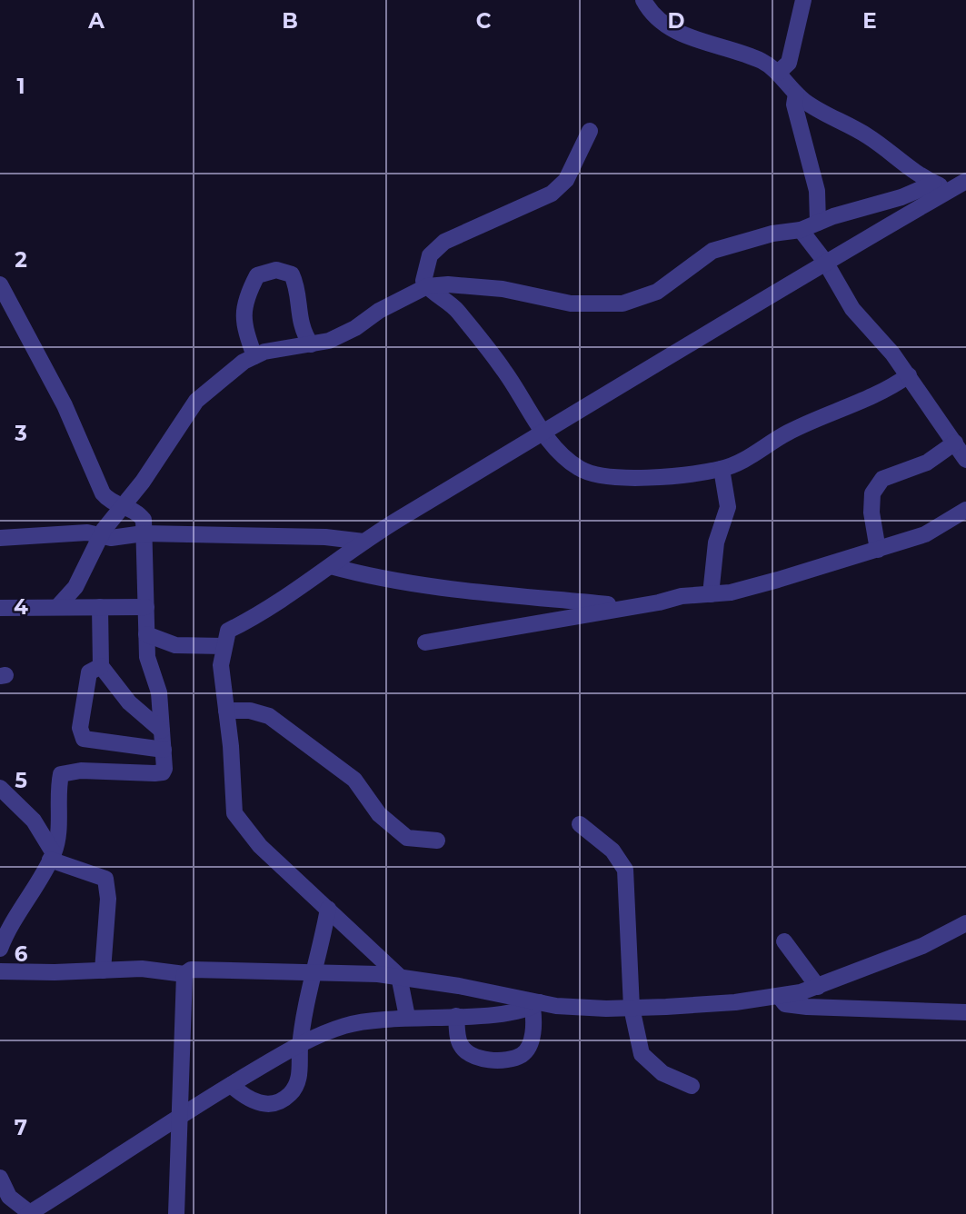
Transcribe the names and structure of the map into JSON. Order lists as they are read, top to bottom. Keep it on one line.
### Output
{"grid":{"columns":["A","B","C","D","E"],"rows":["1","2","3","4","5","6","7"]}}
